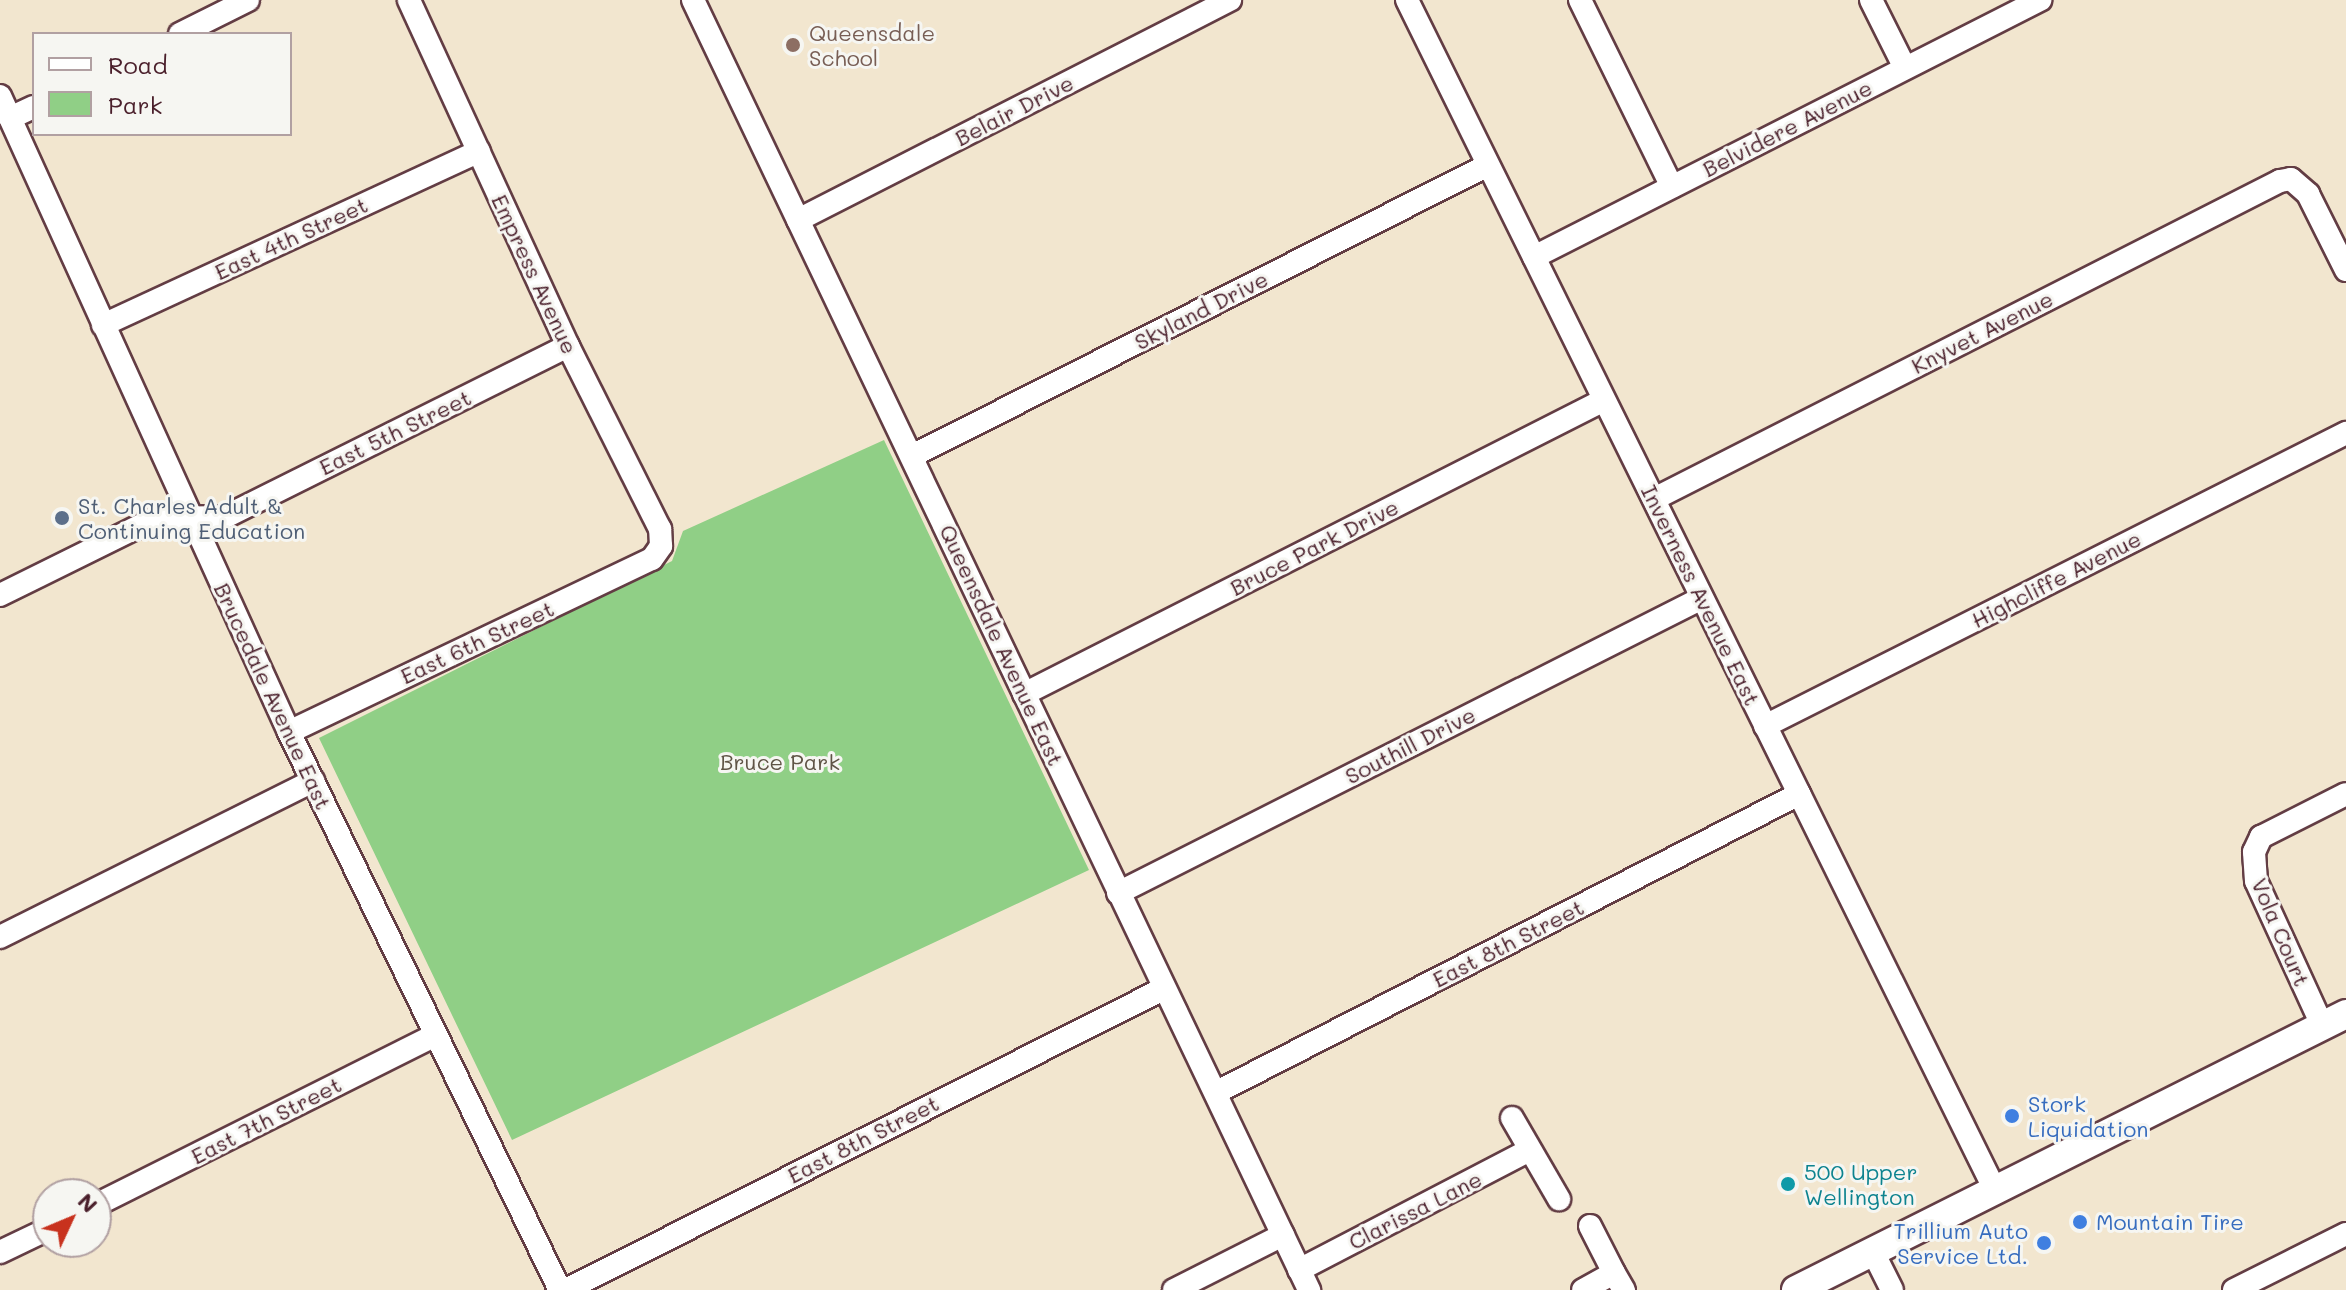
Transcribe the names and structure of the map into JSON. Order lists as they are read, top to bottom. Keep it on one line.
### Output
{"streets":{"street":["Belair Drive","Belvidere Avenue","East 4th Street","Empress Avenue","Skyland Drive","Knyvet Avenue","East 5th Street","Bruce Park Drive","Highcliffe Avenue","Inverness Avenue East","East 6th Street","Queensdale Avenue East","Brucedale Avenue East","Southill Drive","Vola Court","East 8th Street","East 7th Street","Clarissa Lane"]},"crossings":[["Belair Drive","Queensdale Avenue East"],["Belvidere Avenue","Inverness Avenue East"],["East 4th Street","Empress Avenue"],["East 4th Street","Brucedale Avenue East"],["Empress Avenue","East 5th Street"],["Empress Avenue","East 6th Street"],["Skyland Drive","Inverness Avenue East"],["Skyland Drive","Queensdale Avenue East"],["Knyvet Avenue","Inverness Avenue East"],["East 5th Street","Brucedale Avenue East"],["Bruce Park Drive","Inverness Avenue East"],["Bruce Park Drive","Queensdale Avenue East"],["Highcliffe Avenue","Inverness Avenue East"],["Inverness Avenue East","Southill Drive"],["Inverness Avenue East","East 8th Street"],["East 6th Street","Brucedale Avenue East"],["Queensdale Avenue East","Southill Drive"],["Queensdale Avenue East","East 8th Street"],["Queensdale Avenue East","Clarissa Lane"],["Brucedale Avenue East","East 7th Street"]],"parks":["Bruce Park"],"places":["Queensdale School","St. Charles Adult & Continuing Education","Stork Liquidation","500 Upper Wellington","Mountain Tire","Trillium Auto Service Ltd."],"legend":["Road","Park"],"north":"top right"}
